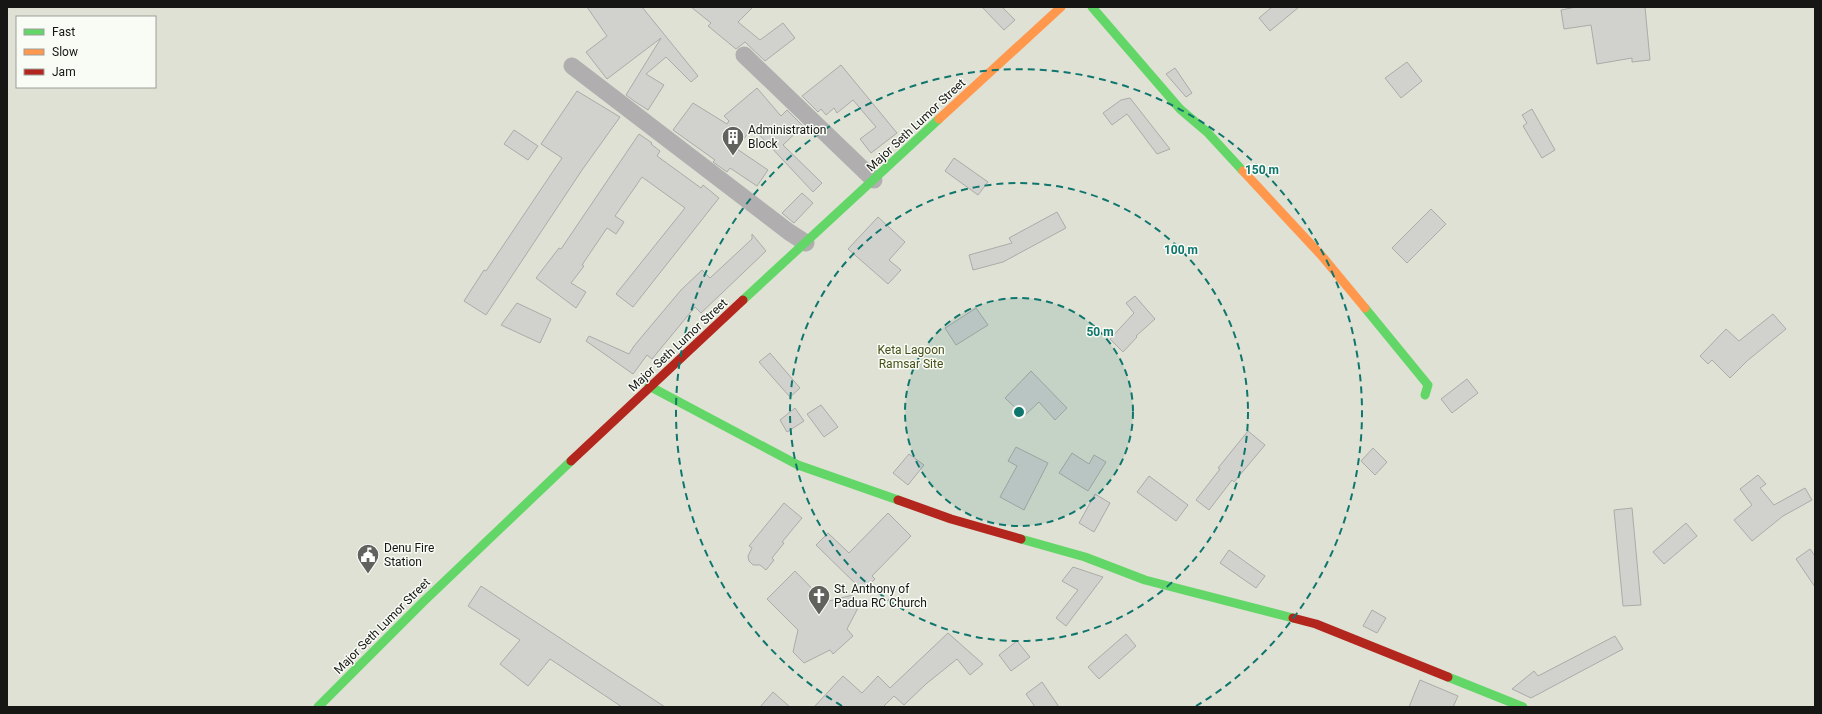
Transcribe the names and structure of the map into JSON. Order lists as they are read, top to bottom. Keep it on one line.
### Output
{"streets":{"street":["Major Seth Lumor Street"]},"parks":["Keta Lagoon Ramsar Site"],"places":{"building":["Administration Block"],"public building":["Denu Fire Station"],"church":["St. Anthony of Padua RC Church"]},"legend":["Fast","Slow","Jam"],"rings":["150 m","100 m","50 m"]}
